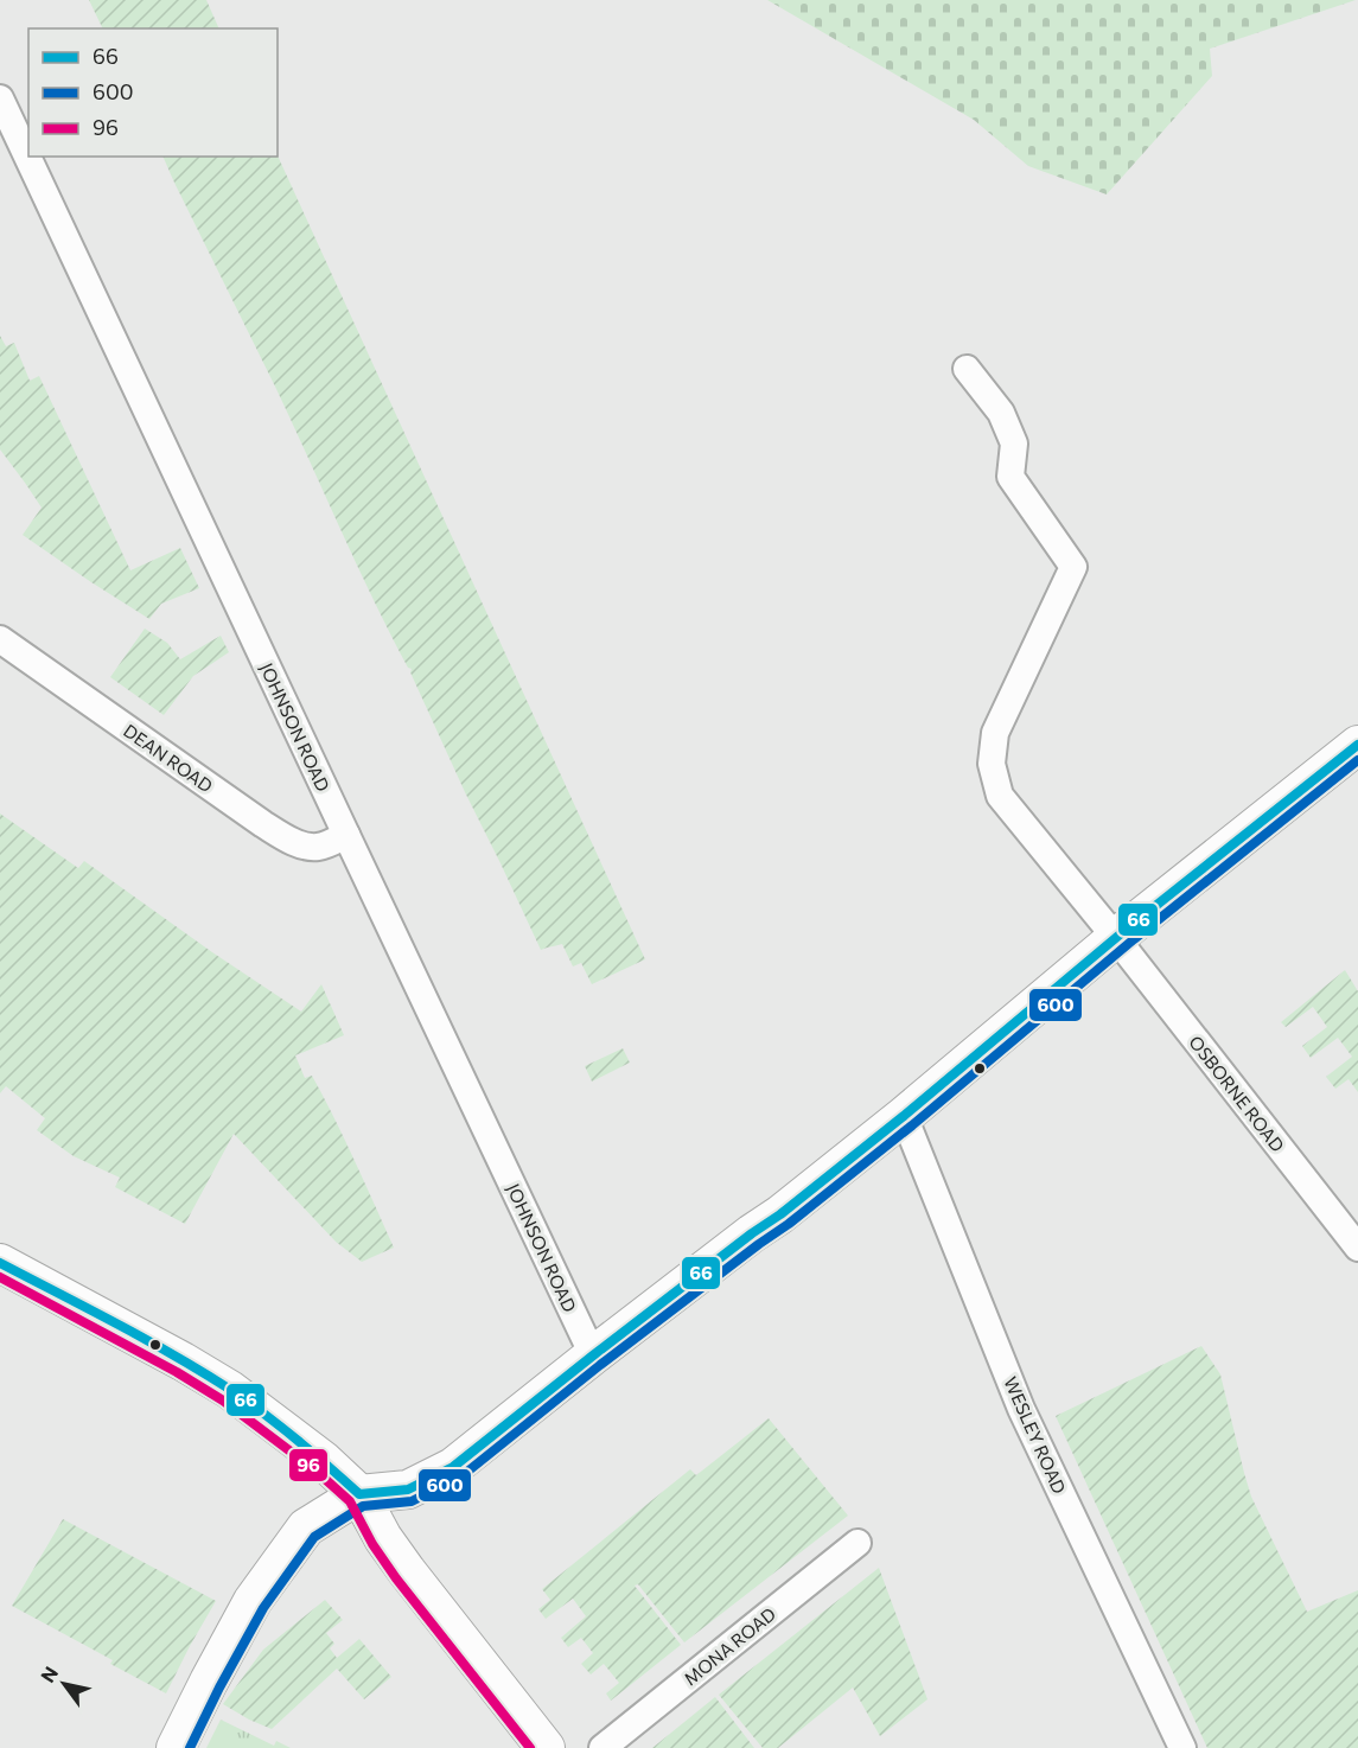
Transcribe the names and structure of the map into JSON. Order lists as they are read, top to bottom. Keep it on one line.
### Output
{"streets":{"street":["JOHNSON ROAD","DEAN ROAD","OSBORNE ROAD","WESLEY ROAD","MONA ROAD"]},"crossings":[["JOHNSON ROAD","DEAN ROAD"]],"lines":["transit line 66","transit line 600","transit line 96"],"legend":["66","600","96"],"north":"top left"}
